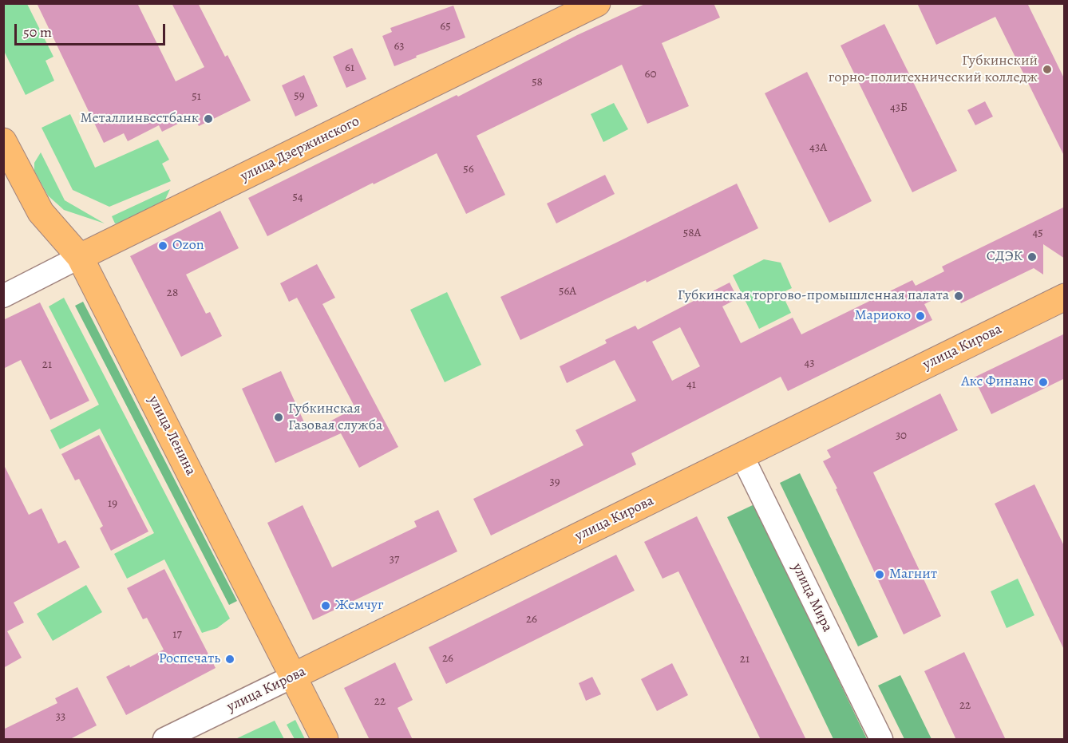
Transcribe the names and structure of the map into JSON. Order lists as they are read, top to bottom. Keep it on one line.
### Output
{"streets":{"main road":["улица Дзержинского","улица Кирова","улица Ленина"],"street":["улица Мира"]},"crossings":[["улица Дзержинского","улица Ленина"],["улица Кирова","улица Ленина"],["улица Кирова","улица Мира"]],"places":["Губкинский горно-политехнический колледж","Металлинвестбанк","Ozon","СДЭК","Губкинская торгово-промышленная палата","Мариоко","Акс Финанс","Губкинская Газовая служба","Магнит","Жемчуг","Роспечать"],"house_numbers":["65","63","61","60","58","59","51","43Б","43А","56","54","58А","45","56А","28","43","21","41","30","39","19","37","26","17","26","21","22","22","33"],"scale_bar":"50 m"}
